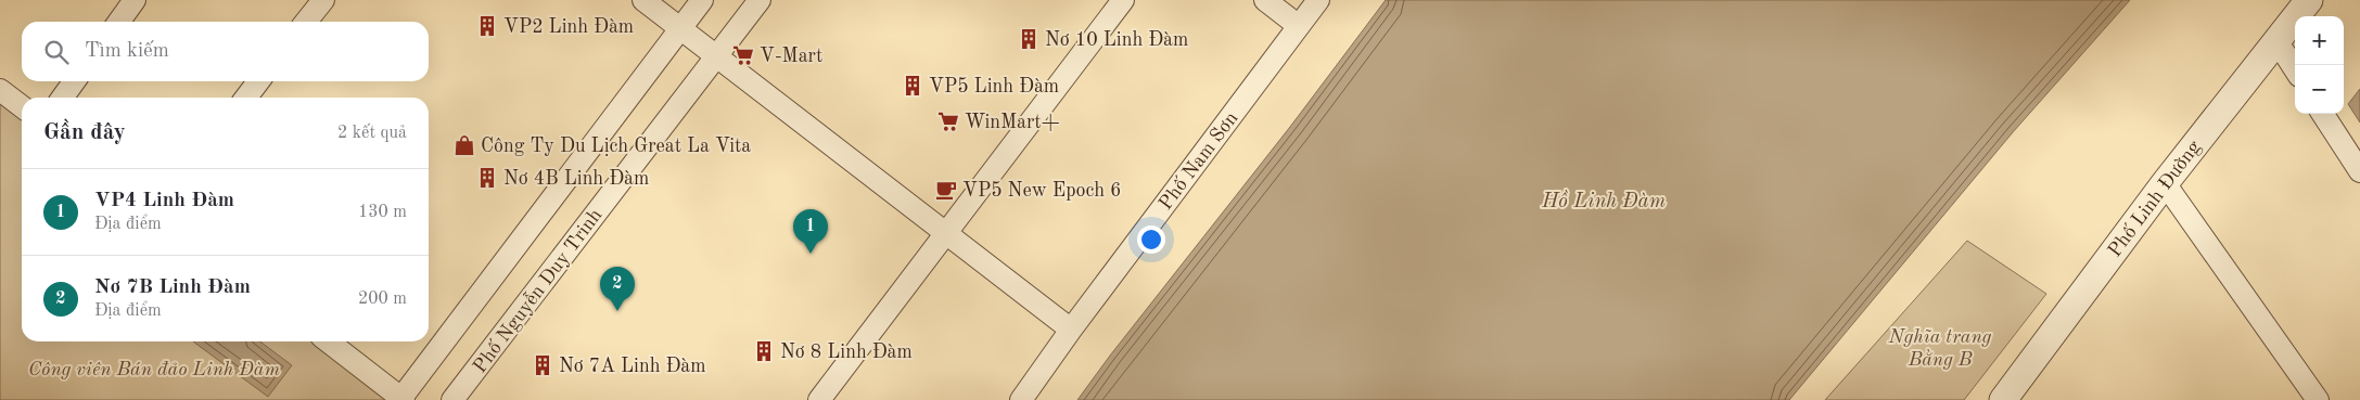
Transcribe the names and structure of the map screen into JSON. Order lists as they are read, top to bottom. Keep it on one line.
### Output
{"streets":{"street":["Phố Nam Sơn","Phố Linh Đường","Phố Nguyễn Duy Trinh"]},"water":["Hồ Linh Đàm"],"parks":["Nghĩa trang Bằng B","Công viên Bán đảo Linh Đàm"],"places":{"building":["VP2 Linh Đàm","Nơ 10 Linh Đàm","VP5 Linh Đàm","Nơ 4B Linh Đàm","Nơ 8 Linh Đàm","Nơ 7A Linh Đàm"],"supermarket":["V-Mart","WinMart+"],"shop":["Công Ty Du Lịch Great La Vita"],"cafe":["VP5 New Epoch 6"]},"page":{"map_buttons":["+","−"],"search":"Tìm kiếm","heading":["Gần đây","2 kết quả"],"list":[{"mark":"1","name":"VP4 Linh Đàm","note":"Địa điểm","value":"130 m"},{"mark":"2","name":"Nơ 7B Linh Đàm","note":"Địa điểm","value":"200 m"}],"pins":["1","2"]}}
